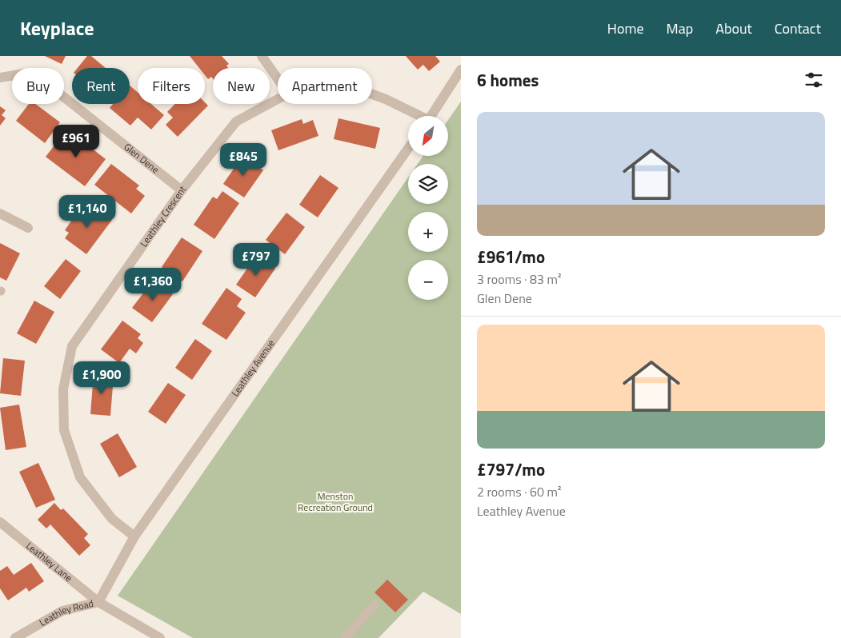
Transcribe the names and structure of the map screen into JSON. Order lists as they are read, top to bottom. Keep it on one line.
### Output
{"streets":{"street":["Glen Dene","Leathley Crescent","Leathley Avenue","Leathley Lane","Leathley Road"]},"crossings":[["Glen Dene","Leathley Crescent"],["Leathley Crescent","Leathley Avenue"],["Leathley Avenue","Leathley Lane"],["Leathley Avenue","Leathley Road"],["Leathley Lane","Leathley Road"]],"parks":["Menston Recreation Ground"],"north":"bottom left","page":{"header":"Keyplace","nav":["Home","Map","About","Contact"],"heading":"6 homes","chip":["Buy","Rent","Filters","New","Apartment"],"list":[{"name":"£961/mo","note":"3 rooms · 83 m² · Glen Dene"},{"name":"£797/mo","note":"2 rooms · 60 m² · Leathley Avenue"}],"map_buttons":["+","−"],"price":["£961","£845","£1,140","£797","£1,360","£1,900"]}}
